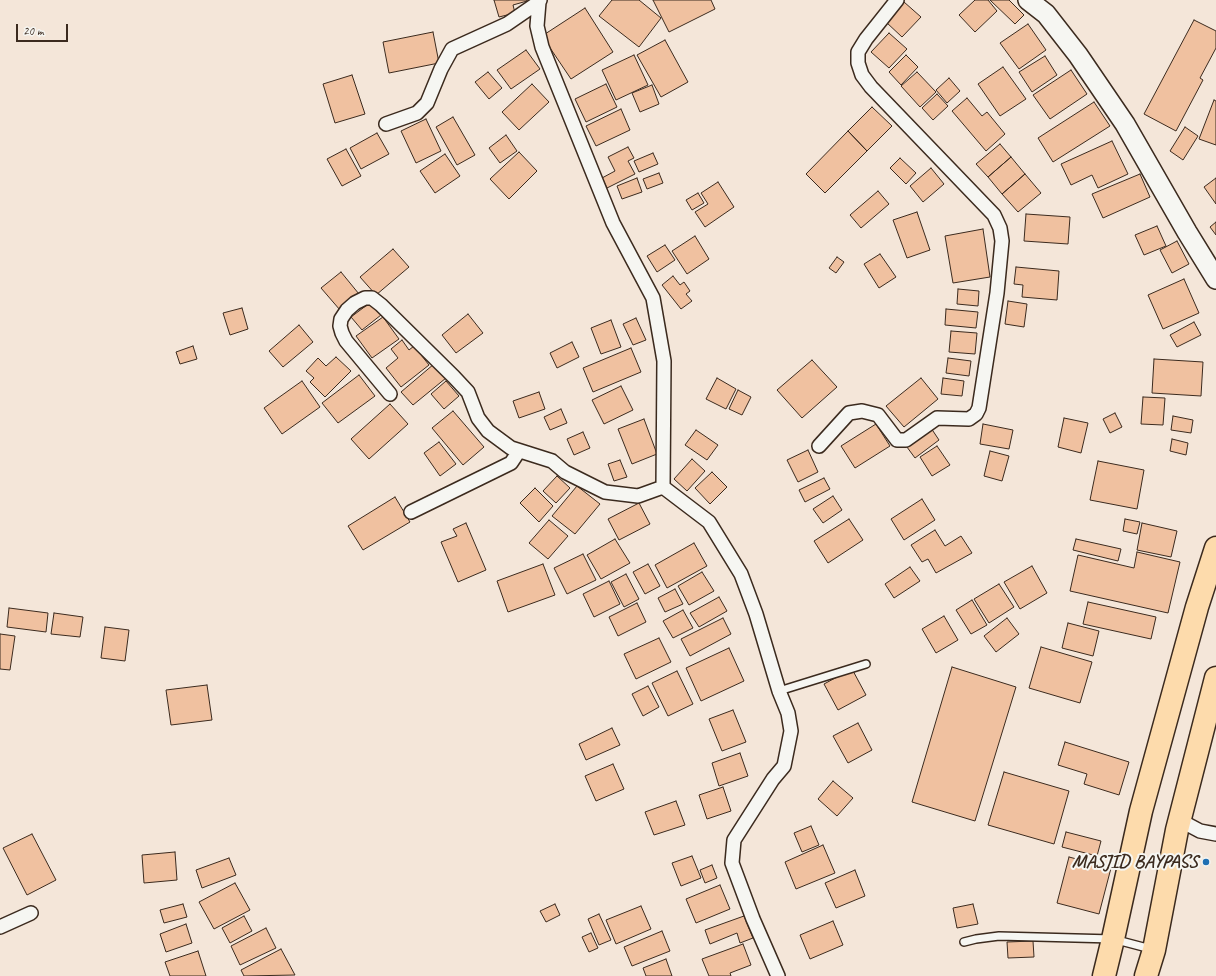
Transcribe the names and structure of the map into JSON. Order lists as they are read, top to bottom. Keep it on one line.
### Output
{"places":["MASJID BAYPASS"],"scale_bar":"20 m"}
